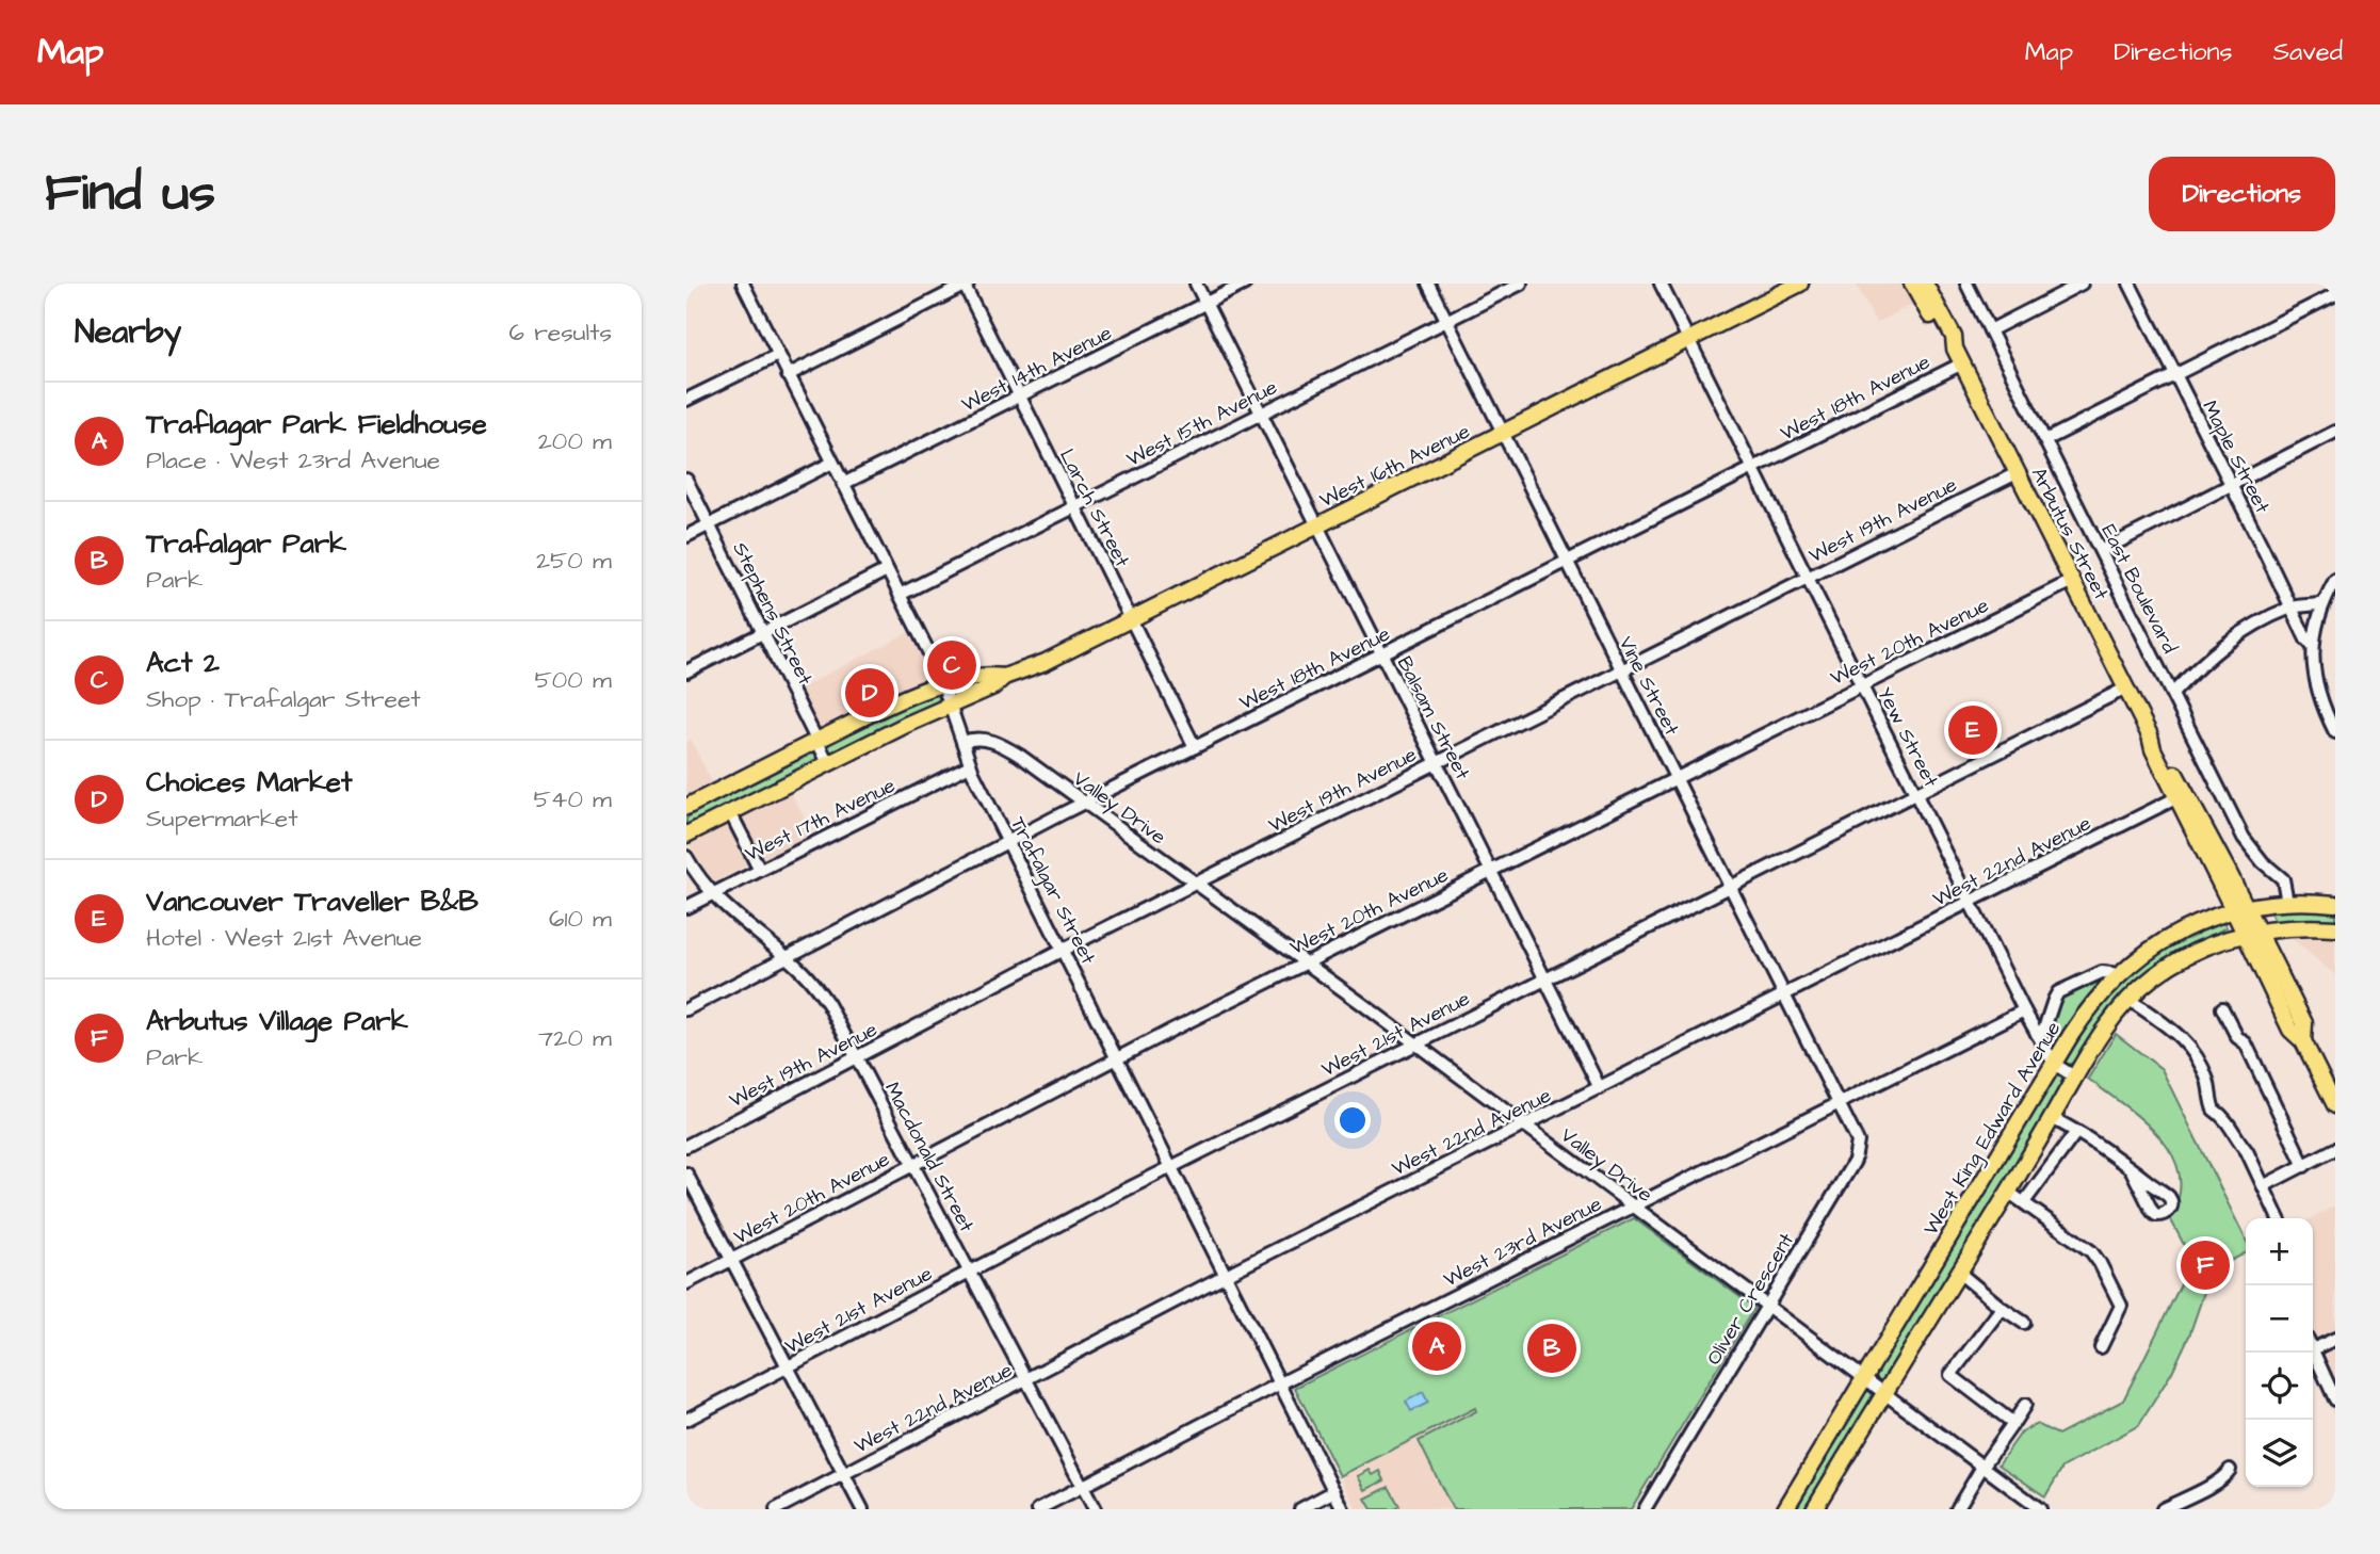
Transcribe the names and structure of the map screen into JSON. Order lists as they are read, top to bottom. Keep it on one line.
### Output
{"streets":{"main road":["West 16th Avenue","Arbutus Street","West King Edward Avenue"],"street":["West 14th Avenue","West 18th Avenue","West 15th Avenue","Maple Street","Larch Street","West 19th Avenue","East Boulevard","Stephens Street","West 20th Avenue","Vine Street","Balsam Street","Yew Street","Valley Drive","West 17th Avenue","West 22nd Avenue","Trafalgar Street","West 21st Avenue","Macdonald Street","West 23rd Avenue","Oliver Crescent"]},"crossings":[["West 14th Avenue","Larch Street"],["West 14th Avenue","Balsam Street"],["West 14th Avenue","Trafalgar Street"],["West 18th Avenue","Larch Street"],["West 18th Avenue","Arbutus Street"],["West 18th Avenue","Vine Street"],["West 18th Avenue","Balsam Street"],["West 18th Avenue","Yew Street"],["West 18th Avenue","Valley Drive"],["West 18th Avenue","Trafalgar Street"],["West 18th Avenue","Macdonald Street"],["West 15th Avenue","Larch Street"],["West 15th Avenue","Vine Street"],["West 15th Avenue","Balsam Street"],["West 15th Avenue","Trafalgar Street"],["West 16th Avenue","Larch Street"],["West 16th Avenue","Stephens Street"],["West 16th Avenue","Vine Street"],["West 16th Avenue","Balsam Street"],["West 16th Avenue","Yew Street"],["West 16th Avenue","Trafalgar Street"],["West 19th Avenue","Arbutus Street"],["West 19th Avenue","Vine Street"],["West 19th Avenue","Balsam Street"],["West 19th Avenue","Yew Street"],["West 19th Avenue","Valley Drive"],["West 19th Avenue","Trafalgar Street"],["West 19th Avenue","Macdonald Street"],["Arbutus Street","West 20th Avenue"],["Arbutus Street","West 22nd Avenue"],["Arbutus Street","West 21st Avenue"],["Arbutus Street","West King Edward Avenue"],["East Boulevard","West King Edward Avenue"],["West 20th Avenue","Vine Street"],["West 20th Avenue","Balsam Street"],["West 20th Avenue","Yew Street"],["West 20th Avenue","Valley Drive"],["West 20th Avenue","Trafalgar Street"],["West 20th Avenue","Macdonald Street"],["Vine Street","West 22nd Avenue"],["Vine Street","West 21st Avenue"],["Vine Street","West 23rd Avenue"],["Vine Street","Oliver Crescent"],["Balsam Street","West 22nd Avenue"],["Balsam Street","West 21st Avenue"],["Yew Street","West 22nd Avenue"],["Yew Street","West 21st Avenue"],["Yew Street","West King Edward Avenue"],["Yew Street","West 23rd Avenue"],["Valley Drive","West 22nd Avenue"],["Valley Drive","Trafalgar Street"],["Valley Drive","West 21st Avenue"],["Valley Drive","West King Edward Avenue"],["Valley Drive","West 23rd Avenue"],["Valley Drive","Oliver Crescent"],["West 17th Avenue","Trafalgar Street"],["West 17th Avenue","Macdonald Street"],["West 22nd Avenue","Trafalgar Street"],["West 22nd Avenue","Macdonald Street"],["Trafalgar Street","West 21st Avenue"],["Trafalgar Street","West 23rd Avenue"],["West 21st Avenue","Macdonald Street"],["Macdonald Street","West 23rd Avenue"],["West 23rd Avenue","Oliver Crescent"]],"page":{"header":"Map","nav":["Map","Directions","Saved"],"buttons":"Directions","title":"Find us","heading":["Nearby","6 results"],"list":[{"mark":"A","name":"Traflagar Park Fieldhouse","note":"Place · West 23rd Avenue","value":"200 m"},{"mark":"B","name":"Trafalgar Park","note":"Park","value":"250 m"},{"mark":"C","name":"Act 2","note":"Shop · Trafalgar Street","value":"500 m"},{"mark":"D","name":"Choices Market","note":"Supermarket","value":"540 m"},{"mark":"E","name":"Vancouver Traveller B&B","note":"Hotel · West 21st Avenue","value":"610 m"},{"mark":"F","name":"Arbutus Village Park","note":"Park","value":"720 m"}],"pins":["C","D","E","F","A","B"],"map_buttons":["+","−"]}}
